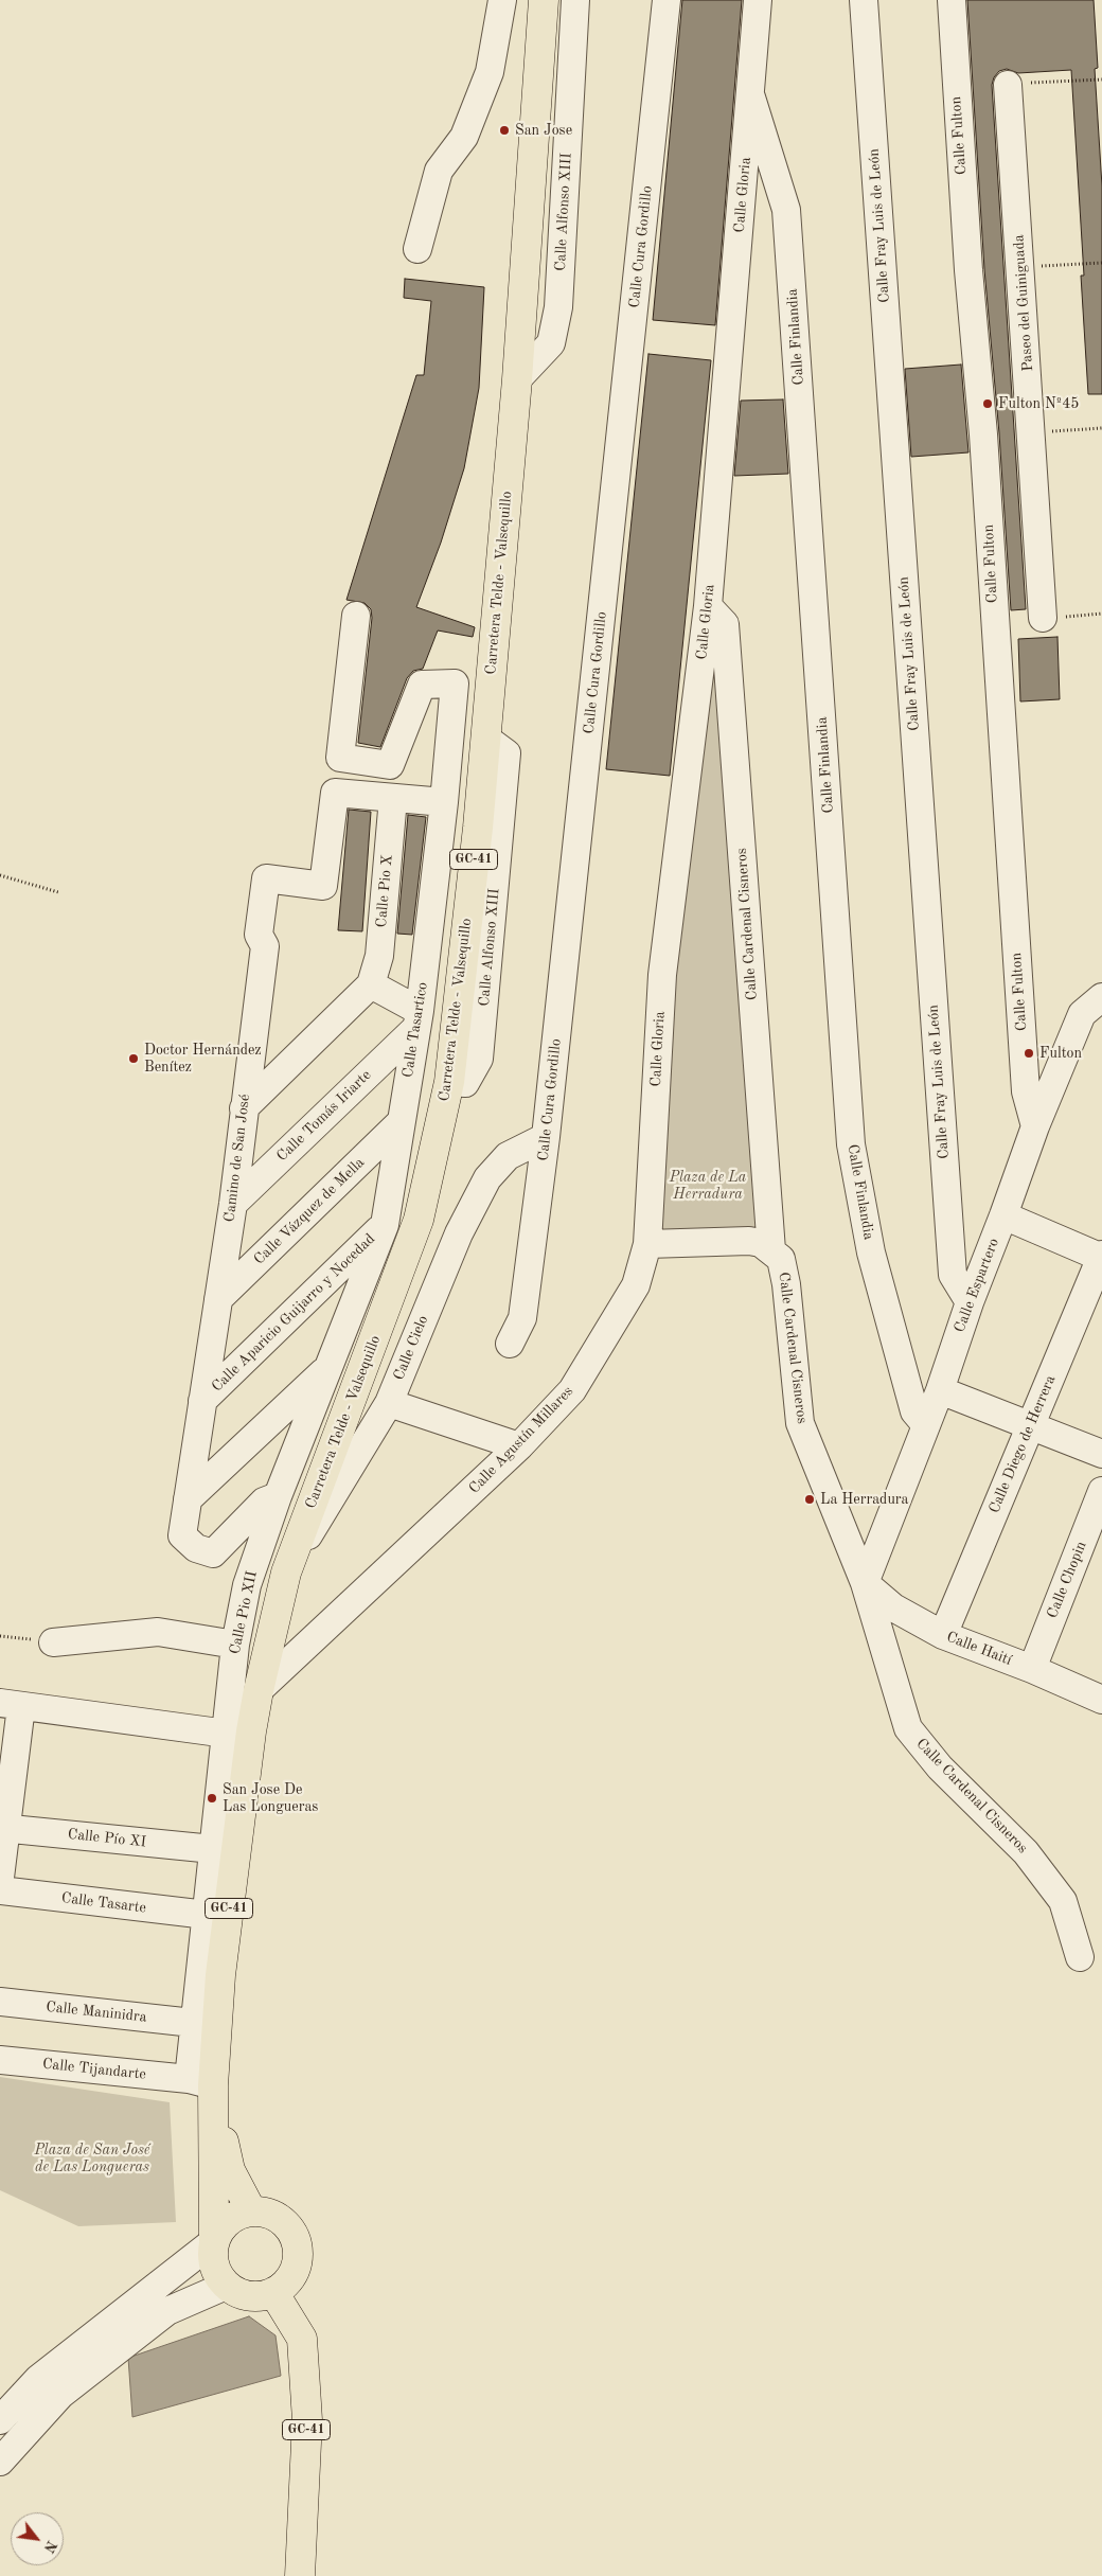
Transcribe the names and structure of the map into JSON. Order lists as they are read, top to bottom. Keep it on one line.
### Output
{"streets":{"main road":["Carretera Telde - Valsequillo","GC-41"],"street":["Calle Fulton","Calle Gloria","Calle Alfonso XIII","Calle Fray Luis de León","Calle Cura Gordillo","Paseo del Guiniguada","Calle Finlandia","Calle Pio X","Calle Cardenal Cisneros","Calle Tasartico","Calle Tomás Iriarte","Camino de San José","Calle Vázquez de Mella","Calle Espartero","Calle Aparicio Guijarro y Nocedad","Calle Cielo","Calle Agustín Millares","Calle Diego de Herrera","Calle Chopin","Calle Pio XII","Calle Haití","Calle Pío XI","Calle Tasarte","Calle Maninidra","Calle Tijandarte"]},"crossings":[["Calle Fulton","Calle Espartero"],["Calle Gloria","Calle Finlandia"],["Calle Gloria","Calle Cardenal Cisneros"],["Calle Gloria","Calle Agustín Millares"],["Calle Alfonso XIII","Carretera Telde - Valsequillo"],["Calle Fray Luis de León","Calle Espartero"],["Calle Cura Gordillo","Calle Cielo"],["Calle Finlandia","Calle Espartero"],["Carretera Telde - Valsequillo","GC-41"],["Carretera Telde - Valsequillo","Calle Cielo"],["Carretera Telde - Valsequillo","Calle Agustín Millares"],["Carretera Telde - Valsequillo","Calle Pio XII"],["Carretera Telde - Valsequillo","Calle Tijandarte"],["Calle Pio X","Camino de San José"],["Calle Cardenal Cisneros","Calle Espartero"],["Calle Cardenal Cisneros","Calle Haití"],["Calle Tasartico","Calle Tomás Iriarte"],["Calle Tasartico","Camino de San José"],["Calle Tasartico","Calle Vázquez de Mella"],["Calle Tasartico","Calle Aparicio Guijarro y Nocedad"],["Calle Tasartico","Calle Pio XII"],["Calle Tomás Iriarte","Camino de San José"],["Camino de San José","Calle Vázquez de Mella"],["Camino de San José","Calle Aparicio Guijarro y Nocedad"],["Camino de San José","Calle Pio XII"],["Calle Espartero","Calle Haití"],["Calle Diego de Herrera","Calle Haití"],["Calle Chopin","Calle Haití"],["Calle Pio XII","Calle Pío XI"],["Calle Pio XII","Calle Tasarte"],["Calle Pio XII","Calle Maninidra"],["Calle Pio XII","Calle Tijandarte"]],"parks":["Plaza de La Herradura","Plaza de San José de Las Longueras"],"places":["San Jose","Fulton Nº45","Fulton","Doctor Hernández Benítez","La Herradura","San Jose De Las Longueras"],"north":"bottom right"}
